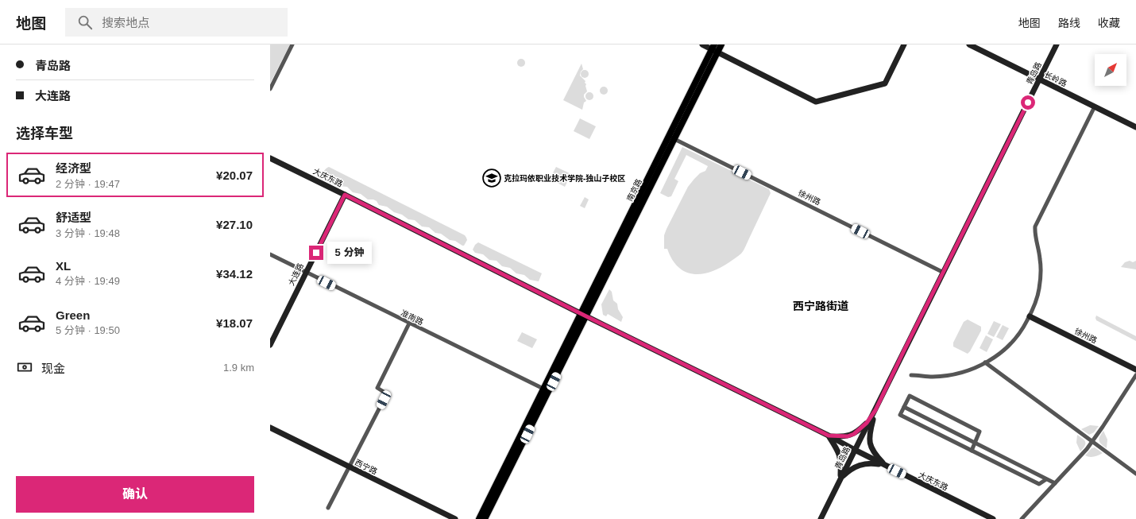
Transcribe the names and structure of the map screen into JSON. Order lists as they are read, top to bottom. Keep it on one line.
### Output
{"streets":{"main road":["南京路"],"street":["青岛路","长岭路","大庆东路","徐州路","大连路","准南路","西宁路"]},"crossings":[["青岛路","长岭路"],["青岛路","大庆东路"],["青岛路","徐州路"],["大庆东路","南京路"],["大庆东路","大连路"],["南京路","徐州路"],["南京路","准南路"],["大连路","准南路"]],"districts":["西宁路街道"],"places":{"school or university":["克拉玛依职业技术学院-独山子校区"]},"north":"top right","page":{"header":"地图","search":"搜索地点","nav":["地图","路线","收藏"],"banner":["青岛路","大连路"],"heading":"选择车型","list":[{"name":"经济型","note":"2 分钟 · 19:47","value":"¥20.07"},{"name":"舒适型","note":"3 分钟 · 19:48","value":"¥27.10"},{"name":"XL","note":"4 分钟 · 19:49","value":"¥34.12"},{"name":"Green","note":"5 分钟 · 19:50","value":"¥18.07"}],"bubble":"5 分钟","pay":["现金","1.9 km"],"buttons":"确认"}}
